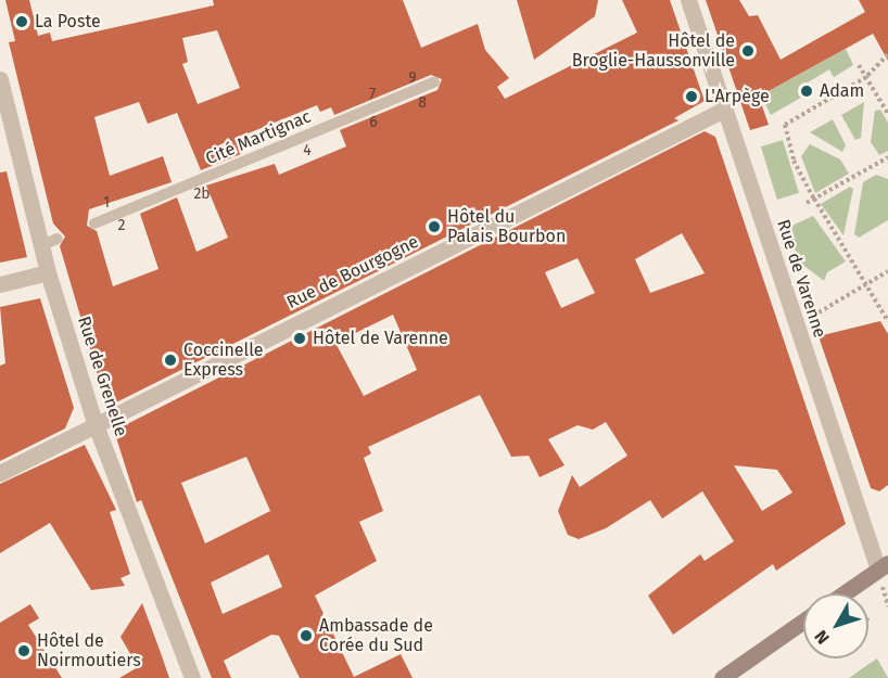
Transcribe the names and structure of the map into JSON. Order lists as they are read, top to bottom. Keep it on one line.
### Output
{"streets":{"street":["Rue de Bourgogne","Rue de Varenne","Rue de Grenelle"],"lane":["Cité Martignac"]},"crossings":[["Rue de Bourgogne","Rue de Varenne"],["Rue de Bourgogne","Rue de Grenelle"]],"places":["La Poste","Hôtel de Broglie-Haussonville","Adam","L'Arpège","Hôtel du Palais Bourbon","Hôtel de Varenne","Coccinelle Express","Ambassade de Corée du Sud","Hôtel de Noirmoutiers"],"house_numbers":["9","7","8","6","4","2b","1","2"],"north":"bottom left"}
